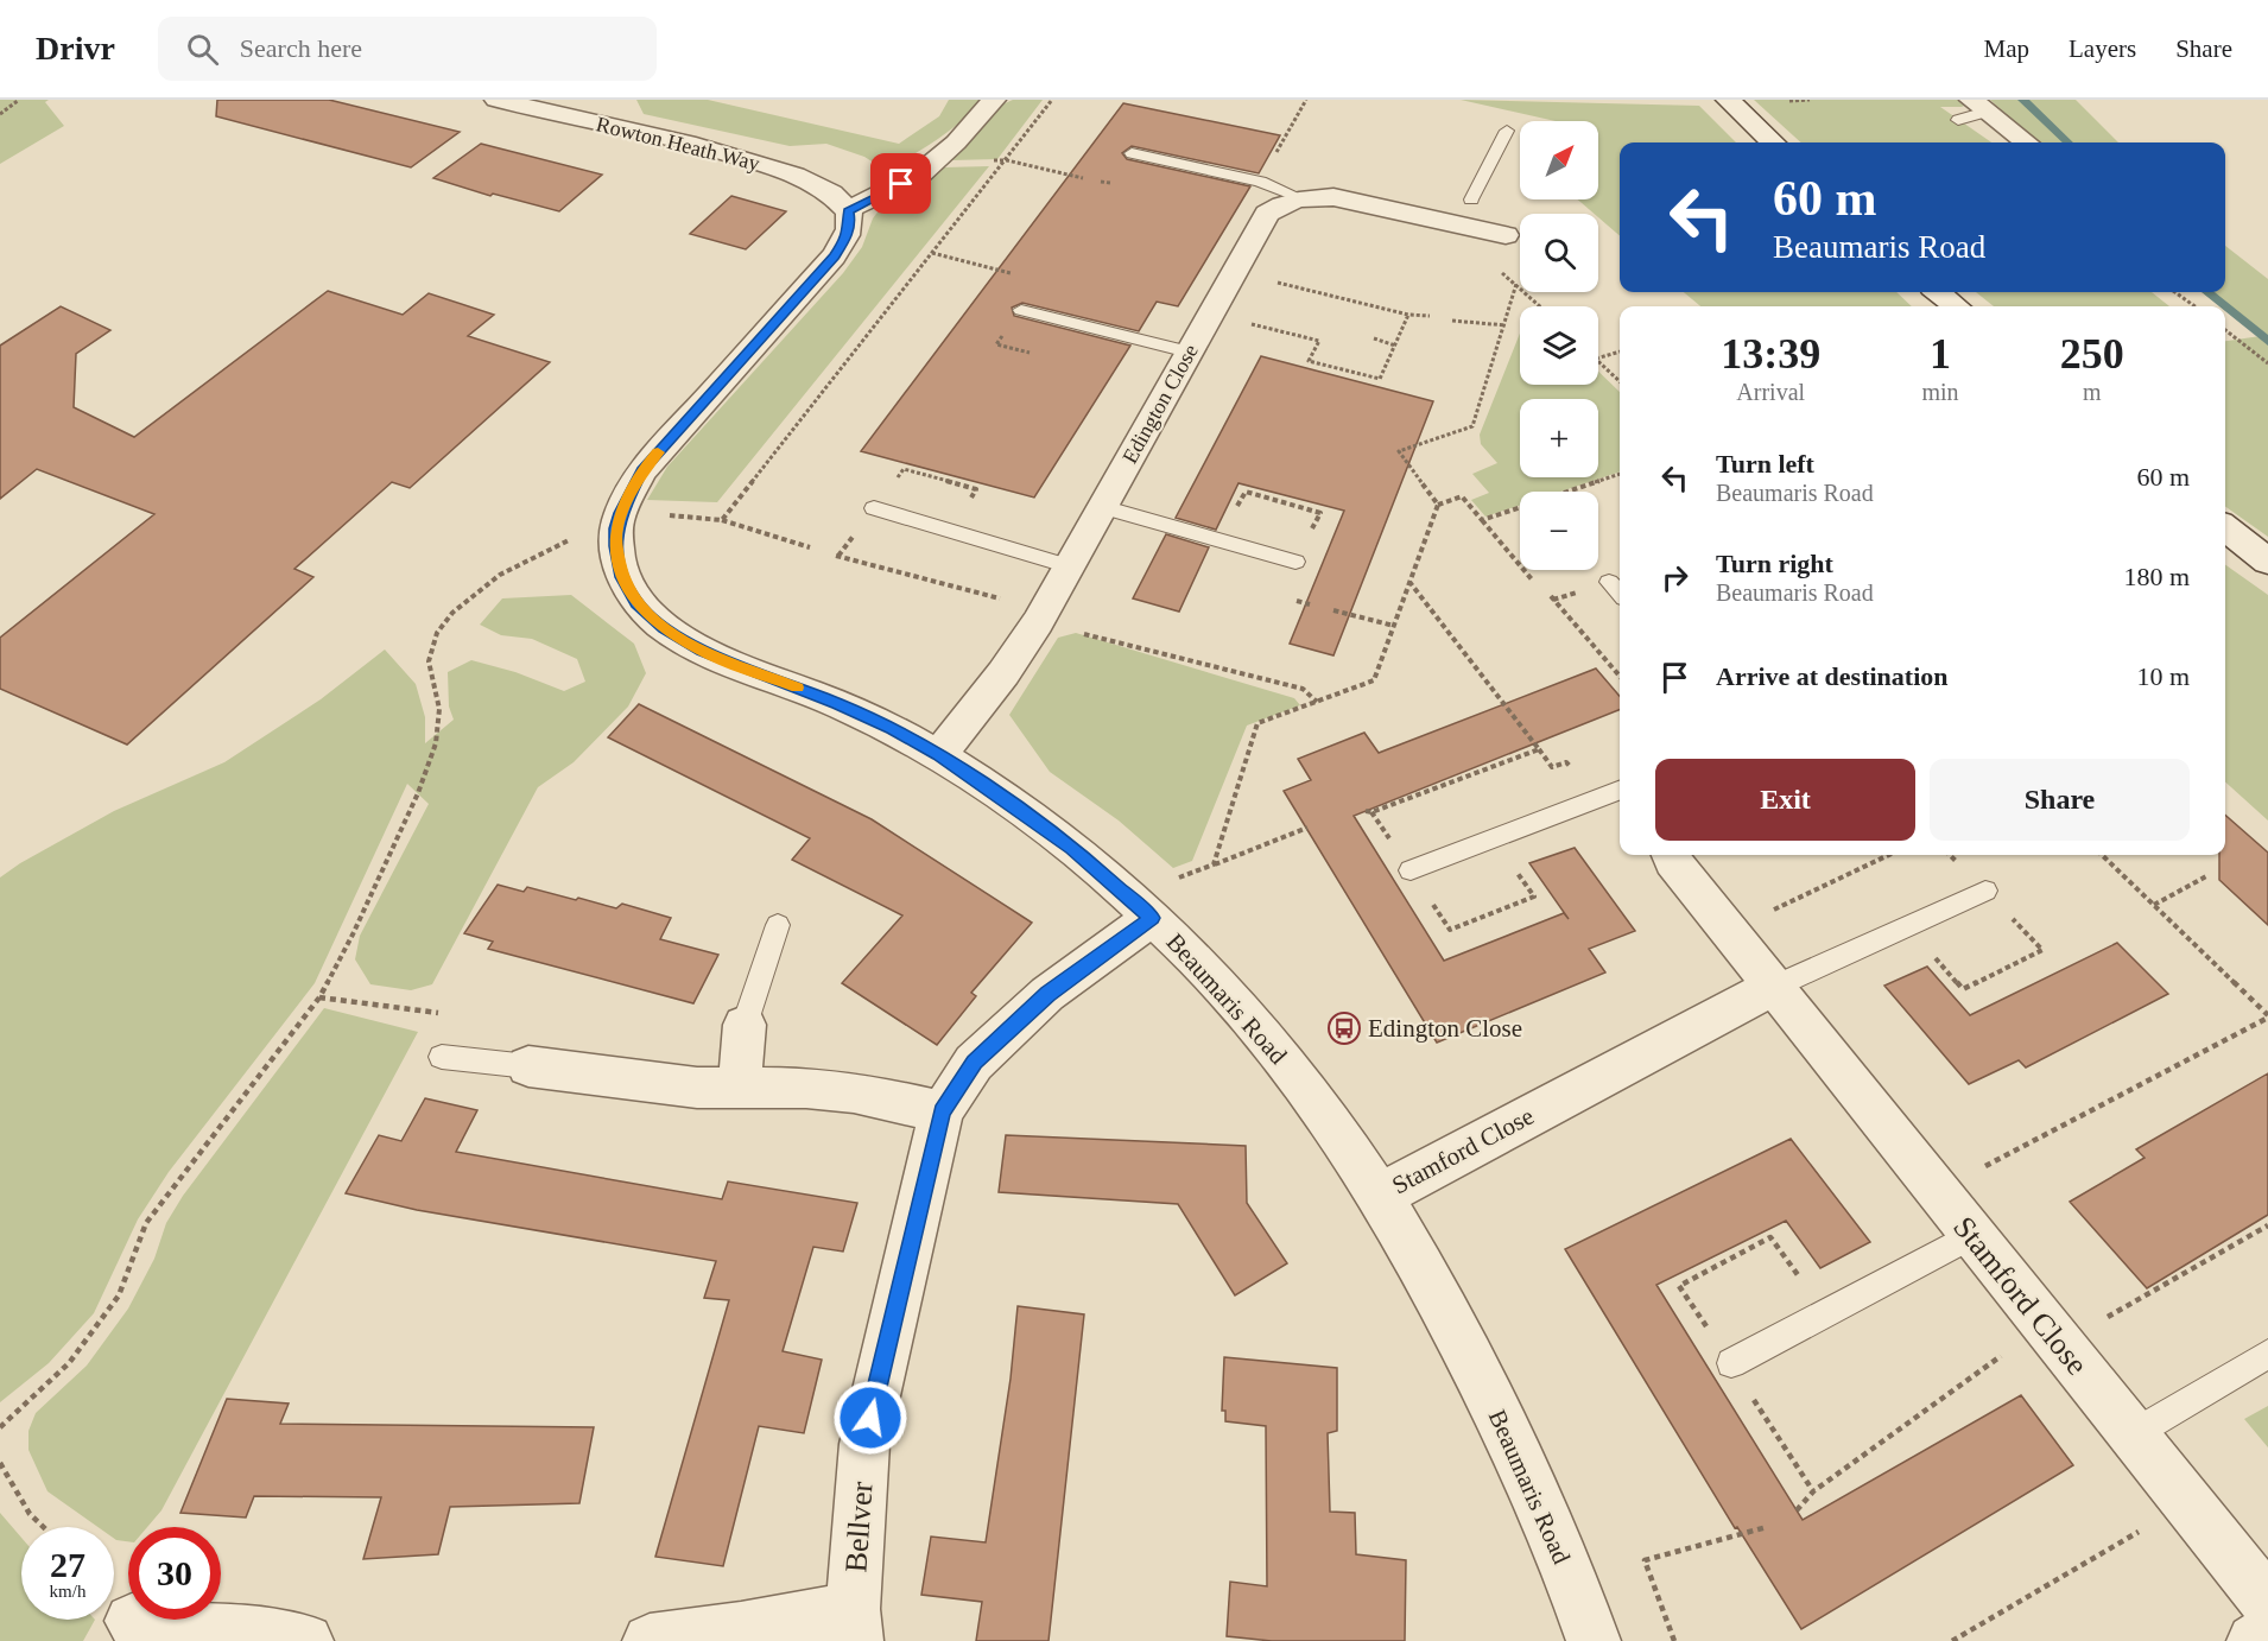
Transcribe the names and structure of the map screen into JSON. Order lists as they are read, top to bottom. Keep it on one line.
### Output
{"streets":{"street":["Rowton Heath Way","Edington Close","Beaumaris Road","Stamford Close","Bellver"]},"crossings":[["Rowton Heath Way","Beaumaris Road"],["Edington Close","Beaumaris Road"],["Beaumaris Road","Stamford Close"],["Beaumaris Road","Bellver"]],"places":{"bus stop":["Edington Close"]},"north":"top right","page":{"header":"Drivr","search":"Search here","nav":["Map","Layers","Share"],"map_buttons":["+","−"],"turn":["60 m","Beaumaris Road"],"eta":["13:39","Arrival","1","min","250","m"],"list":[{"name":"Turn left","note":"Beaumaris Road","value":"60 m"},{"name":"Turn right","note":"Beaumaris Road","value":"180 m"},{"name":"Arrive at destination","value":"10 m"}],"buttons":["Exit","Share"],"speed":"27 km/h","limit":"30"}}
